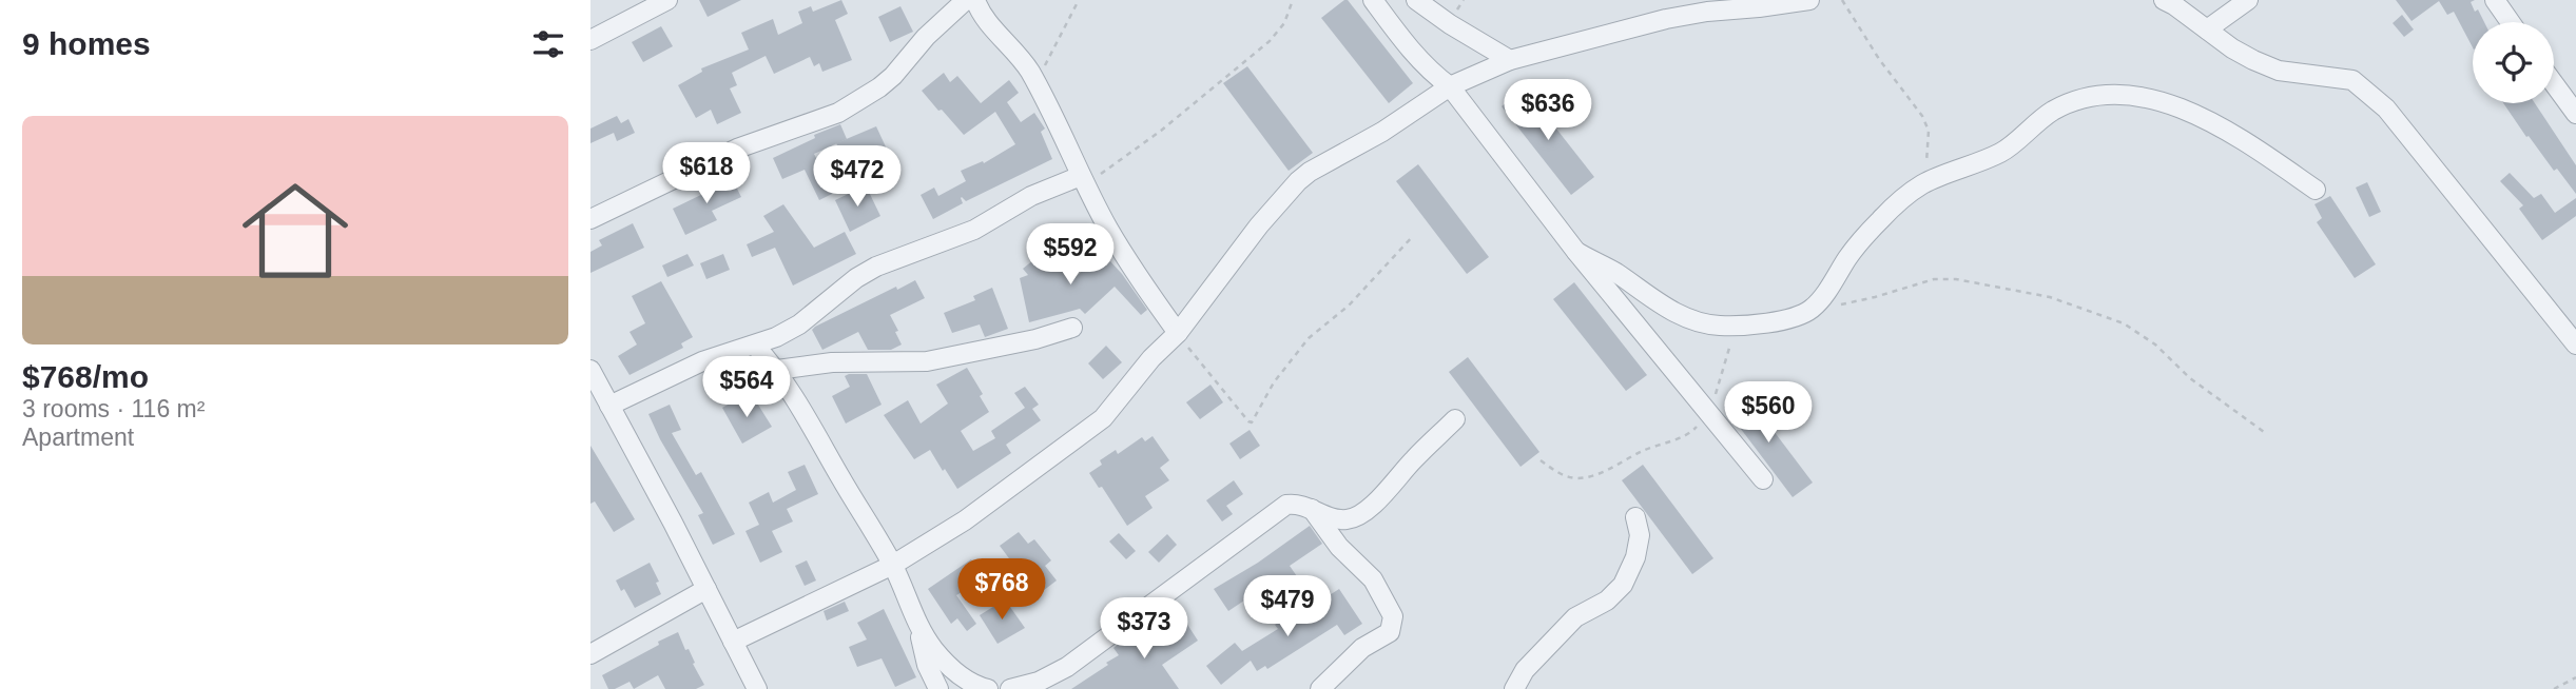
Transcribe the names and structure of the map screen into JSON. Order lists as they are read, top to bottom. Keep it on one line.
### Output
{"page":{"heading":"9 homes","price":["$636","$618","$472","$592","$564","$560","$768","$479","$373"],"list":[{"name":"$768/mo","note":"3 rooms · 116 m² · Apartment"}]}}
